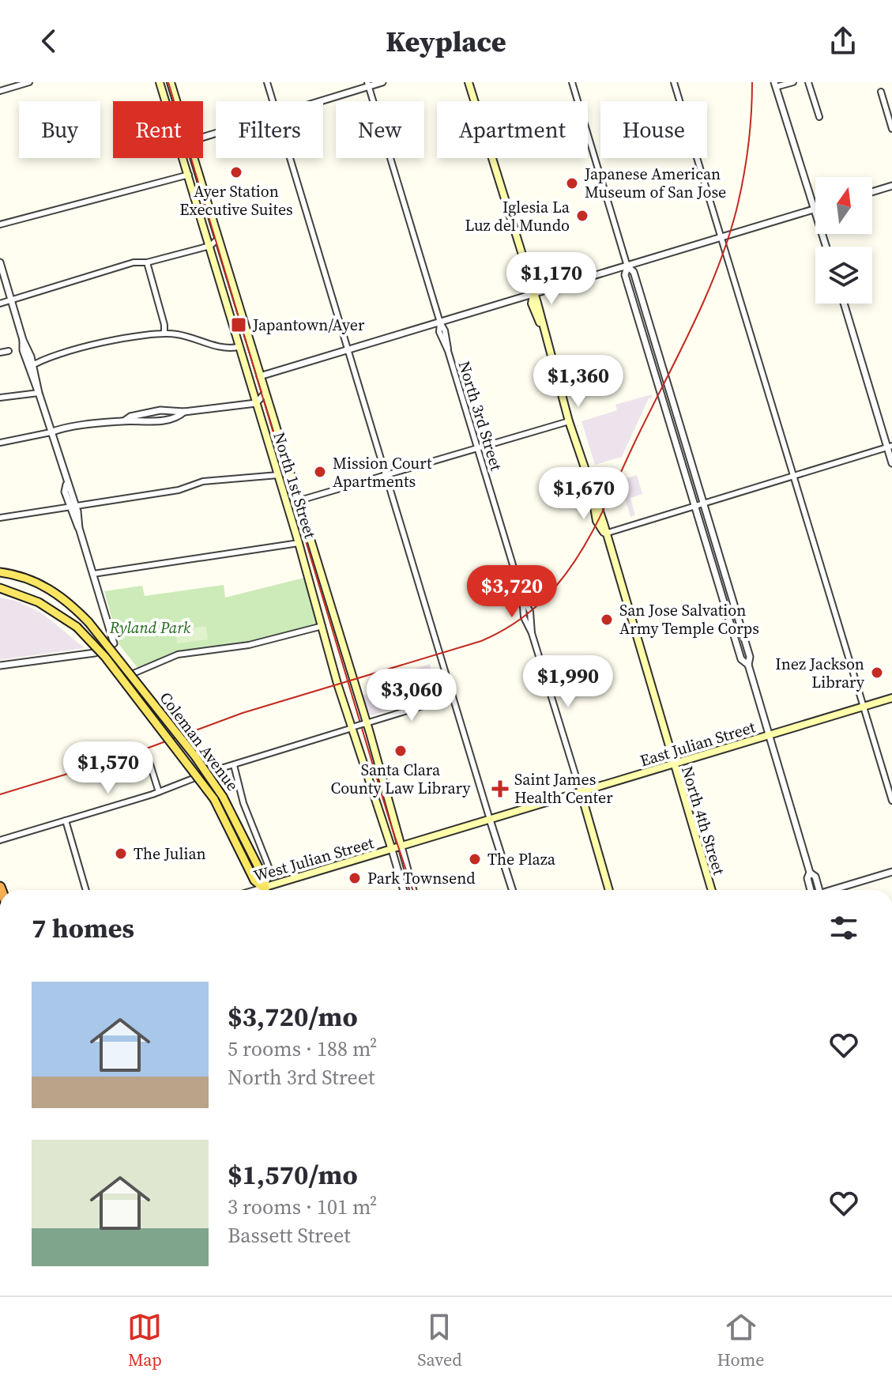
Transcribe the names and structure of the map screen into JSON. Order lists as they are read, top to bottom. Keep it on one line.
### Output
{"streets":{"main road":["North 3rd Street","North 1st Street","Coleman Avenue","East Julian Street","North 4th Street","West Julian Street"]},"crossings":[["North 3rd Street","East Julian Street"],["North 1st Street","East Julian Street"],["North 1st Street","West Julian Street"],["Coleman Avenue","West Julian Street"],["East Julian Street","North 4th Street"],["East Julian Street","West Julian Street"]],"parks":["Ryland Park"],"places":{"other":["Ayer Station Executive Suites","Japanese American Museum of San Jose","Iglesia La Luz del Mundo","Mission Court Apartments","San Jose Salvation Army Temple Corps","Inez Jackson Library","Santa Clara County Law Library","The Julian","The Plaza","Park Townsend"],"transit":["Japantown/Ayer"],"health":["Saint James Health Center"]},"north":"top","page":{"header":"Keyplace","chip":["Buy","Rent","Filters","New","Apartment","House"],"price":["$1,170","$1,360","$1,670","$3,720","$1,990","$3,060","$1,570"],"heading":"7 homes","list":[{"name":"$3,720/mo","note":"5 rooms · 188 m² · North 3rd Street"},{"name":"$1,570/mo","note":"3 rooms · 101 m² · Bassett Street"}],"tabs":["Map","Saved","Home"]}}
